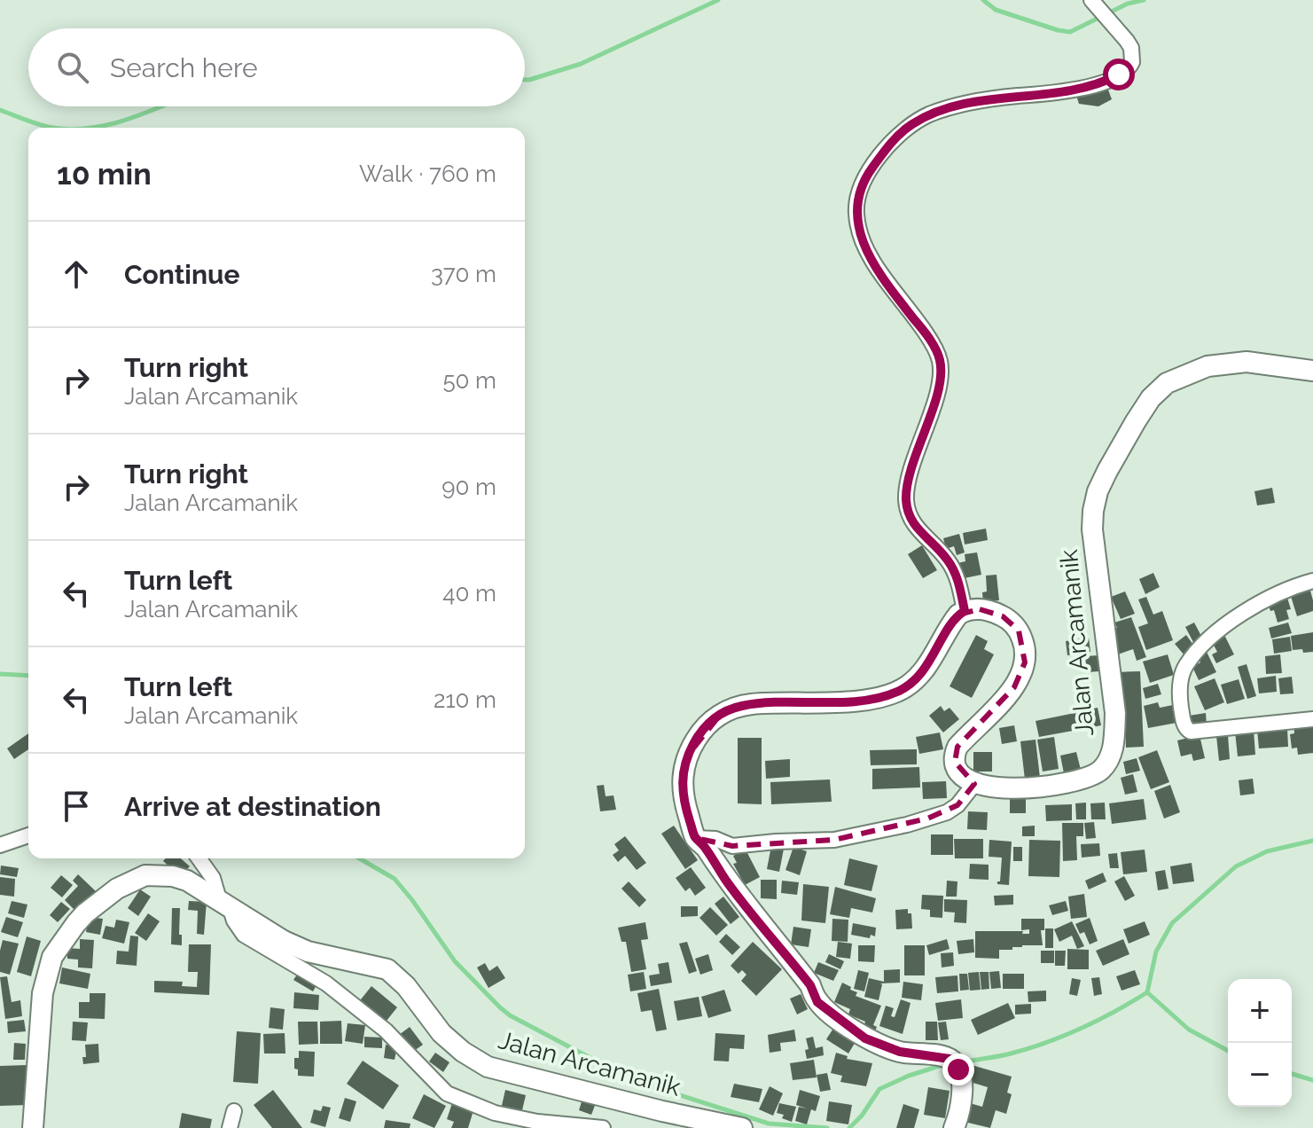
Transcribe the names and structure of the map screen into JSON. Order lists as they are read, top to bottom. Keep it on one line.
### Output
{"streets":{"street":["Jalan Arcamanik"]},"page":{"search":"Search here","heading":["10 min","Walk · 760 m"],"list":[["Continue","370 m"],["Turn right","Jalan Arcamanik","50 m"],["Turn right","Jalan Arcamanik","90 m"],["Turn left","Jalan Arcamanik","40 m"],["Turn left","Jalan Arcamanik","210 m"],"Arrive at destination"],"map_buttons":["+","−"]}}
